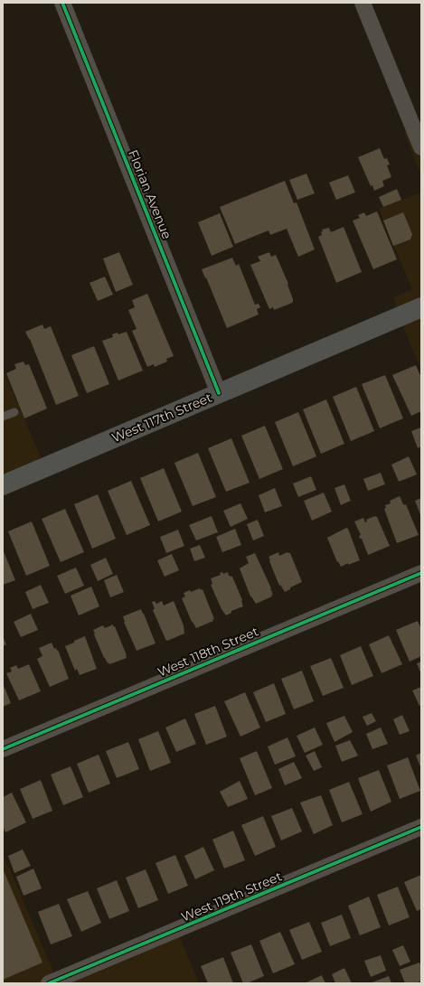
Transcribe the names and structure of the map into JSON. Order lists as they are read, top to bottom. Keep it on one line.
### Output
{"streets":{"main road":["West 117th Street"],"street":["Florian Avenue","West 118th Street","West 119th Street"]},"crossings":[["Florian Avenue","West 117th Street"]]}
